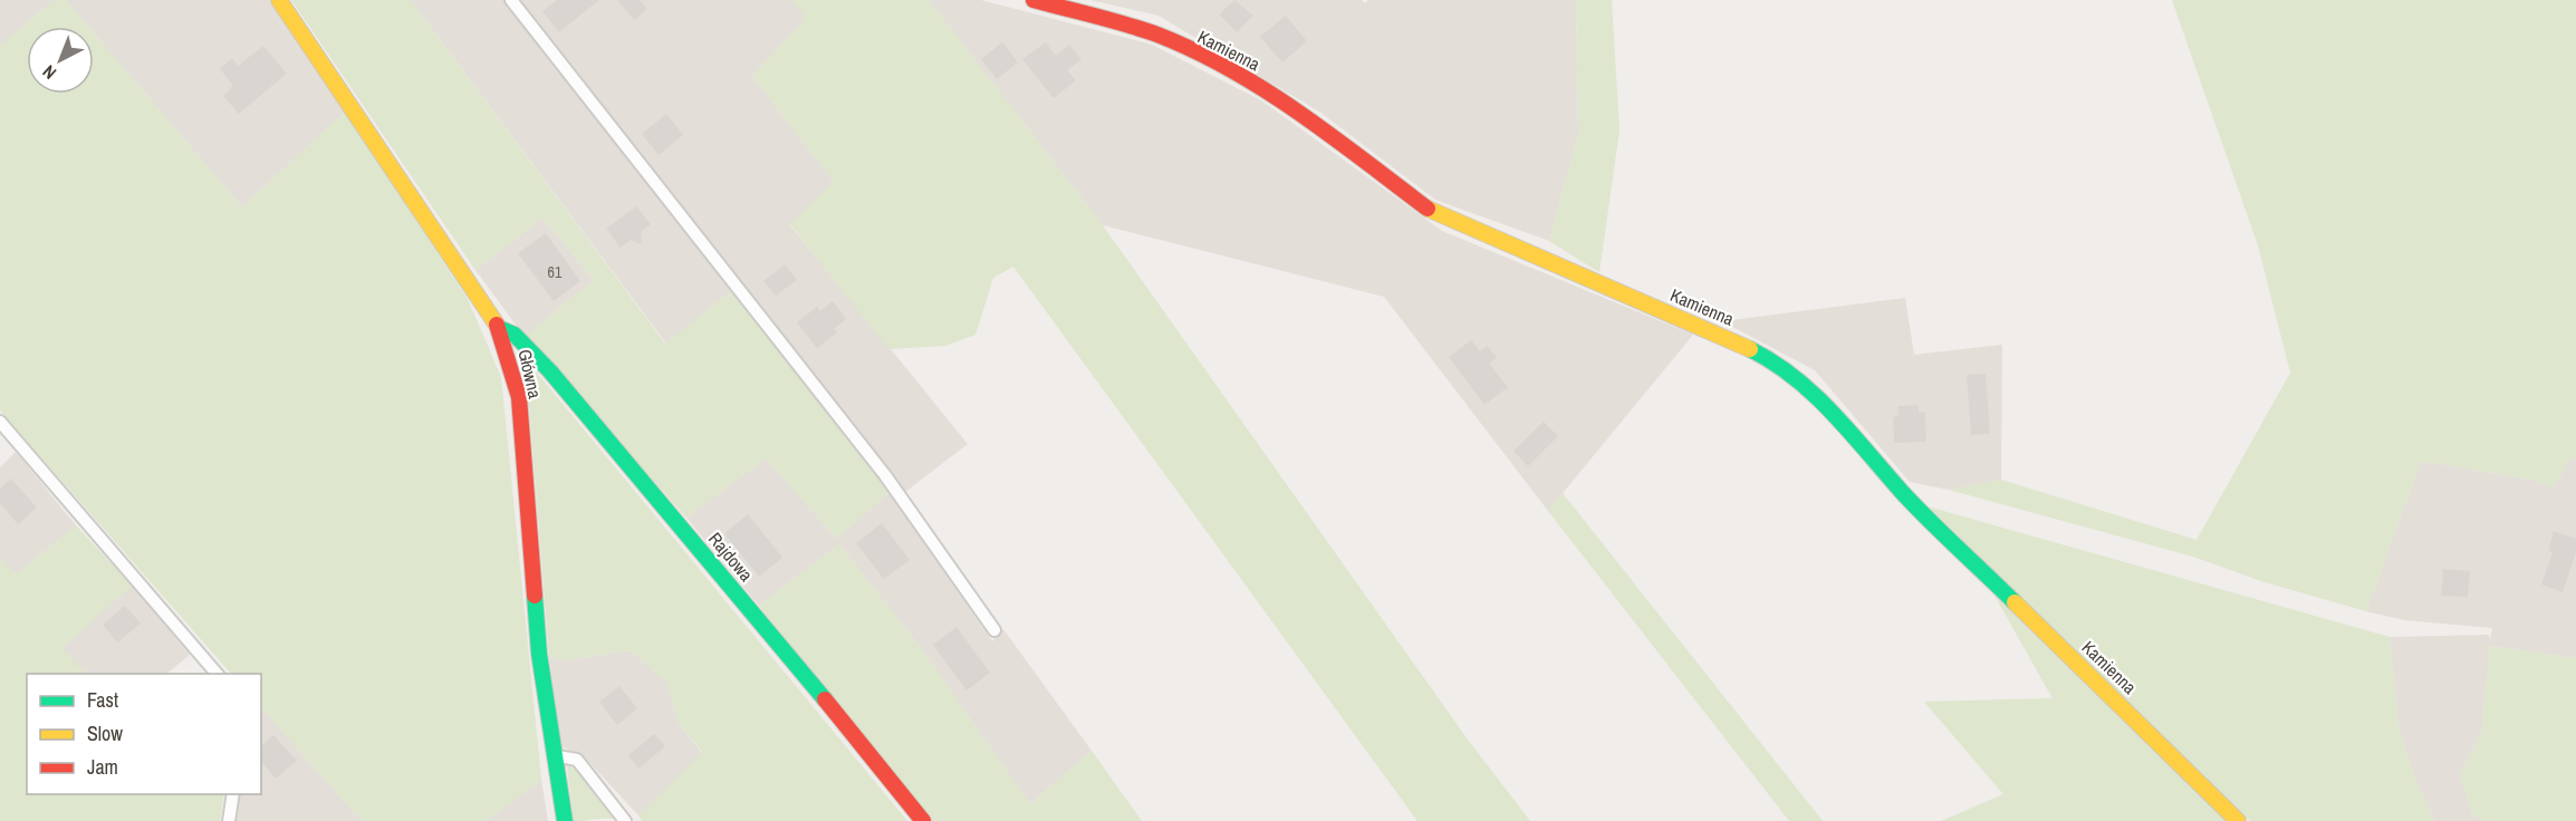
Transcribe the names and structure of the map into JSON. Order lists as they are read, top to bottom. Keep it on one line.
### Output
{"streets":{"street":["Kamienna","Główna","Rajdowa"]},"crossings":[["Główna","Rajdowa"]],"house_numbers":["61"],"legend":["Fast","Slow","Jam"],"north":"bottom left"}
